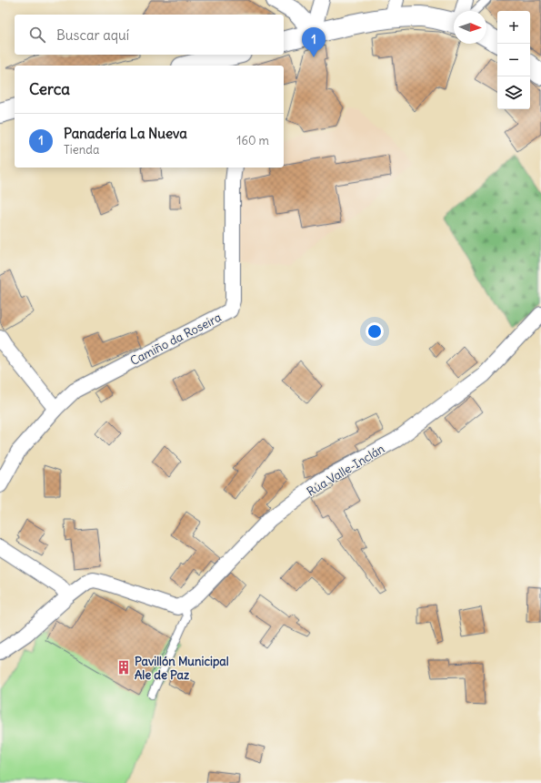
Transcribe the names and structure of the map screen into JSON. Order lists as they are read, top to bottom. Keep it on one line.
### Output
{"streets":{"street":["Camiño da Roseira","Rúa Valle-Inclán"]},"places":{"building":["Pavillón Municipal Ale de Paz"]},"north":"right","page":{"map_buttons":["+","−"],"search":"Buscar aquí","pins":"1","heading":"Cerca","list":[{"mark":"1","name":"Panadería La Nueva","note":"Tienda","value":"160 m"}]}}
